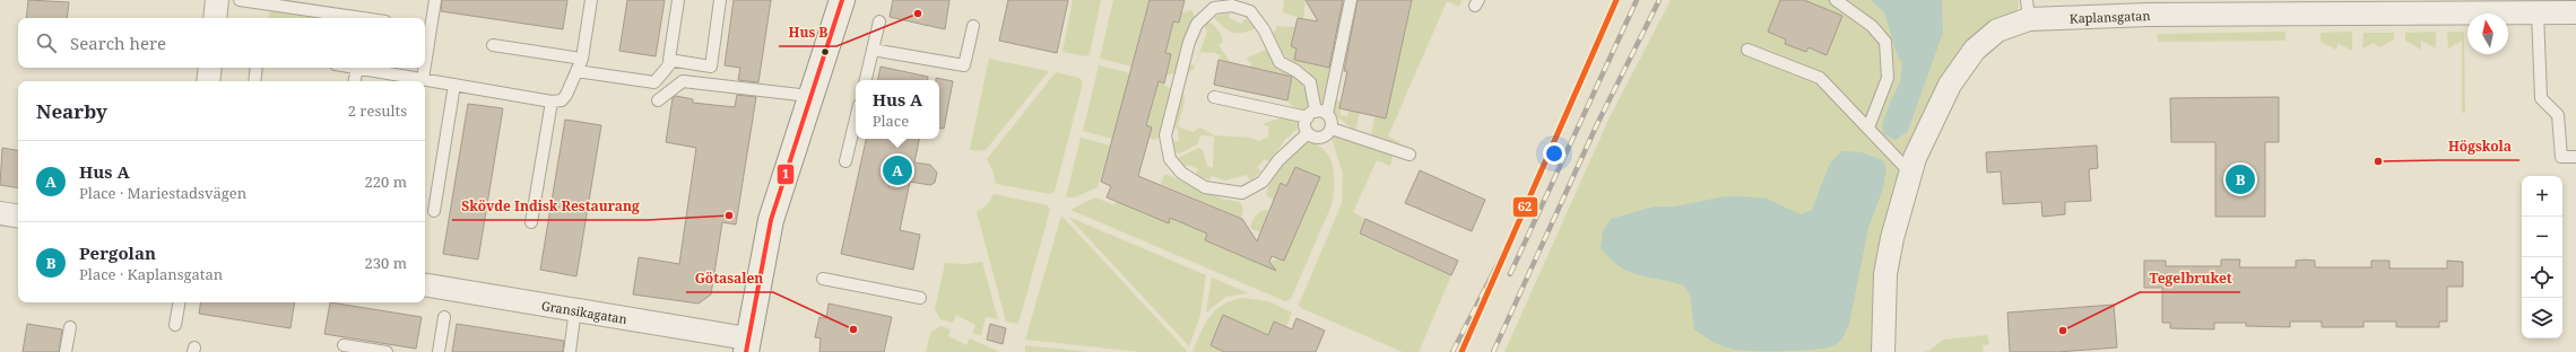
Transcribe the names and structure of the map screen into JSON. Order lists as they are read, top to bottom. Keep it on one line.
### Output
{"streets":{"street":["Kaplansgatan","Gransikagatan"]},"places":["Hus B","Högskola","Skövde Indisk Restaurang","Götasalen","Tegelbruket"],"lines":["transit line 62","transit line 1"],"north":"top","page":{"search":"Search here","popup":["Hus A","Place"],"heading":["Nearby","2 results"],"list":[{"mark":"A","name":"Hus A","note":"Place · Mariestadsvägen","value":"220 m"},{"mark":"B","name":"Pergolan","note":"Place · Kaplansgatan","value":"230 m"}],"pins":["A","B"],"map_buttons":["+","−"]}}
